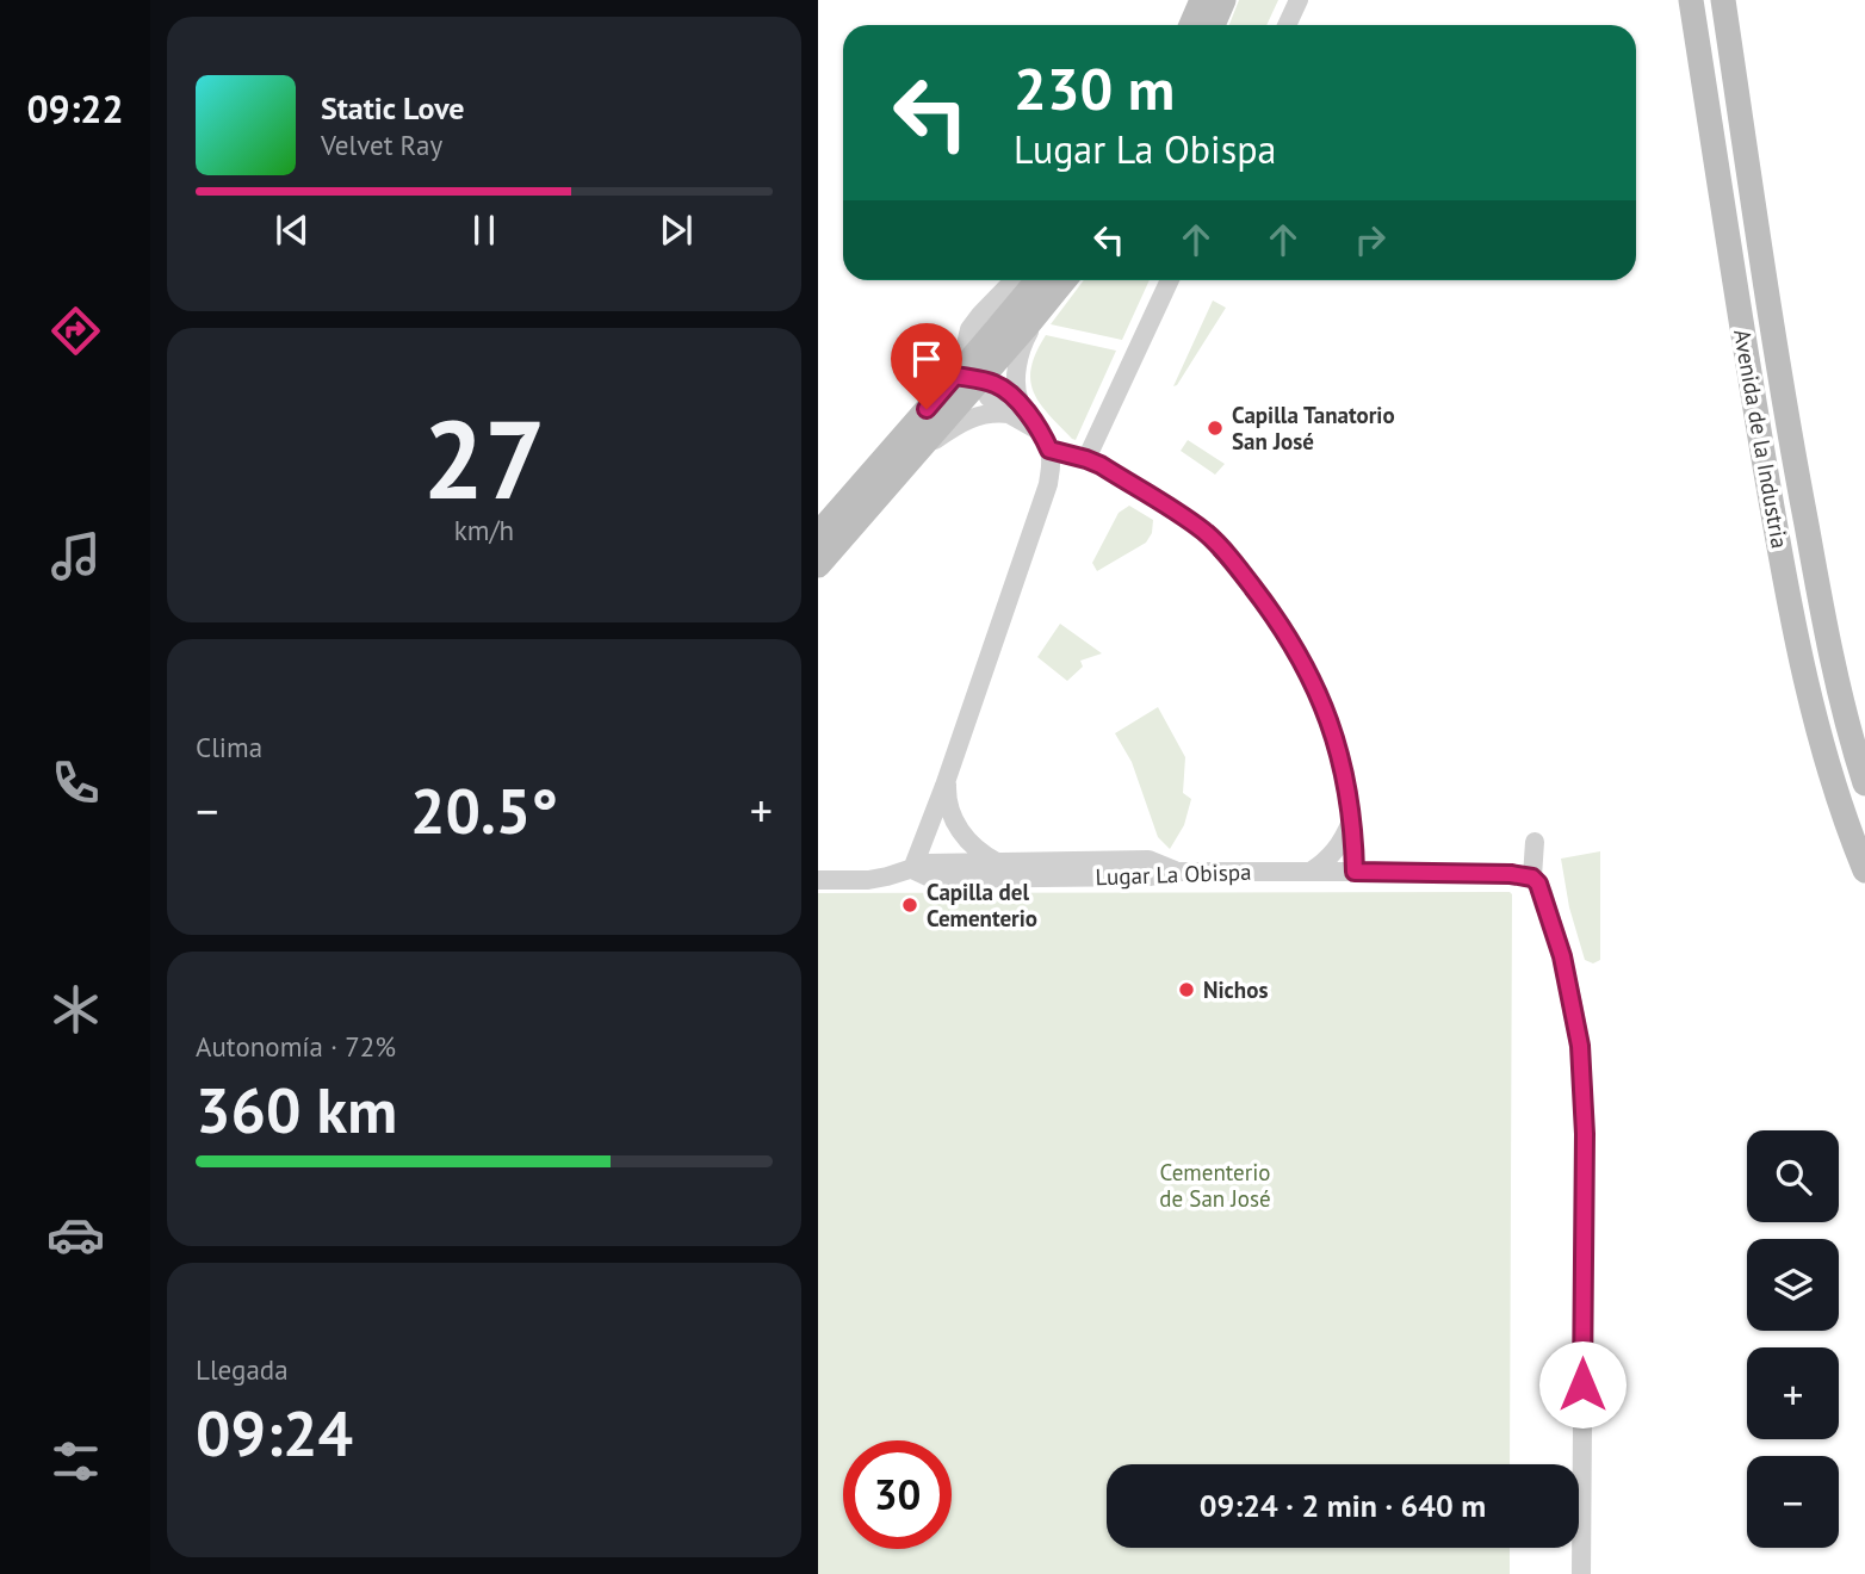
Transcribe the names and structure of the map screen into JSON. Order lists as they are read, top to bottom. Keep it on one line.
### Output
{"streets":{"main road":["Avenida de la Industria"],"street":["Lugar La Obispa"]},"parks":["Cementerio de San José"],"places":["Capilla Tanatorio San José","Capilla del Cementerio","Nichos"],"page":{"tabs":"09:22","turn":["230 m","Lugar La Obispa"],"song":["Static Love","Velvet Ray"],"tile":[["27","km/h"],"Clima",["Autonomía · 72%","360 km"],["Llegada","09:24"]],"heat":["−","20.5°","+"],"map_buttons":["+","−"],"limit":"30","trip":"09:24 · 2 min · 640 m"}}
